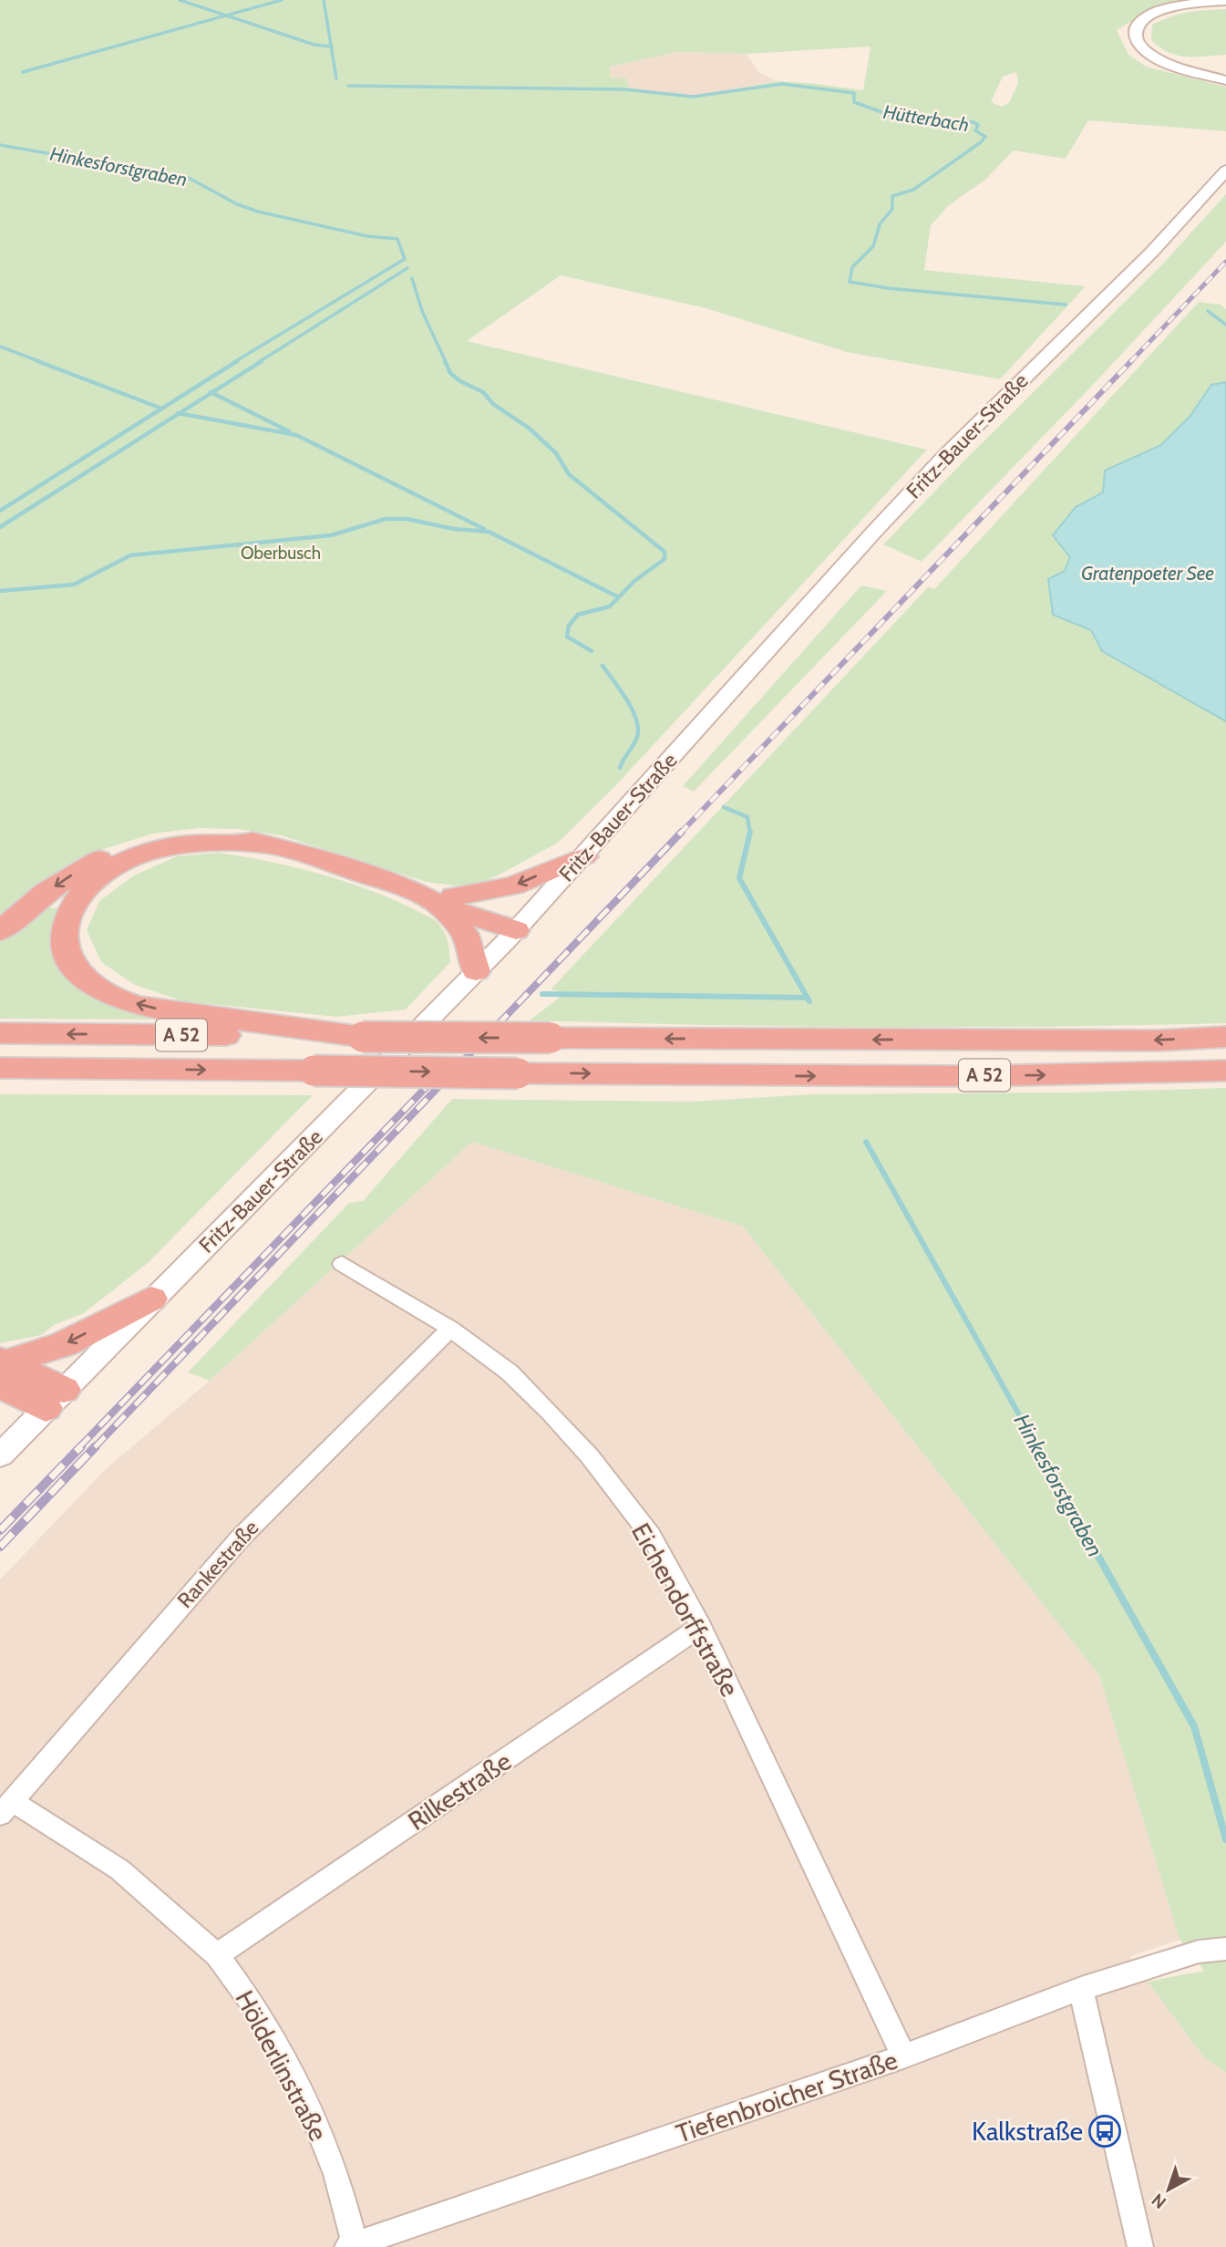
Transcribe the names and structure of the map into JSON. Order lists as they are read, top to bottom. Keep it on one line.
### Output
{"streets":{"highway":["A 52"],"main road":["Fritz-Bauer-Straße"],"street":["Rankestraße","Eichendorffstraße","Rilkestraße","Hölderlinstraße","Tiefenbroicher Straße"]},"crossings":[["Rankestraße","Eichendorffstraße"],["Rankestraße","Hölderlinstraße"],["Eichendorffstraße","Rilkestraße"],["Eichendorffstraße","Tiefenbroicher Straße"],["Rilkestraße","Hölderlinstraße"],["Hölderlinstraße","Tiefenbroicher Straße"]],"water":["Hütterbach","Hinkesforstgraben","Gratenpoeter See"],"parks":["Oberbusch"],"places":{"bus stop":["Kalkstraße"]},"north":"bottom left"}
